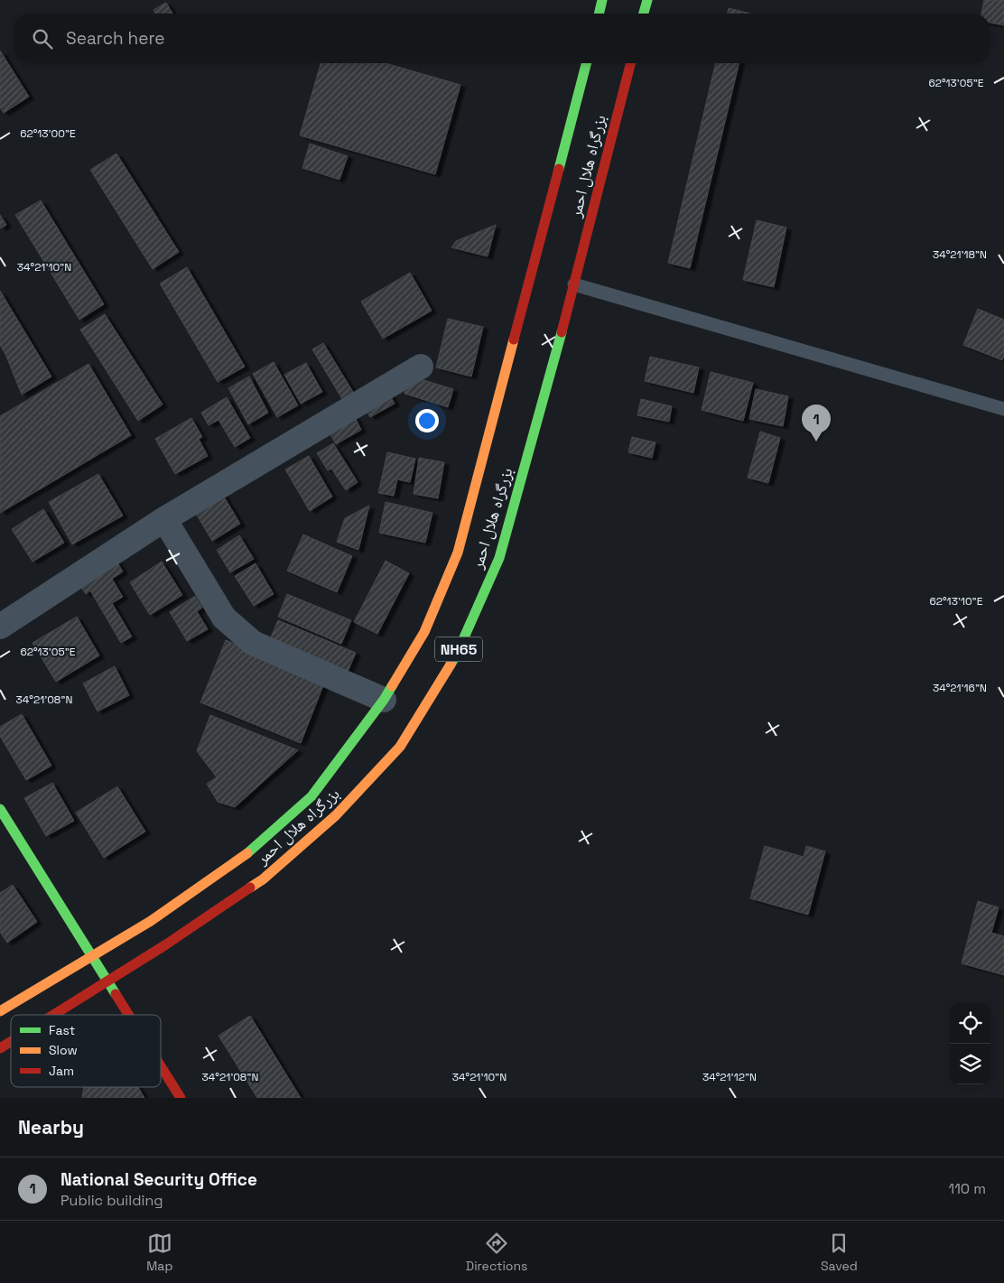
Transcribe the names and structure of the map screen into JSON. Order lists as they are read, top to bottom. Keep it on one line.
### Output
{"streets":{"main road":["بزرگراه هلال احمر","NH65"]},"legend":["Fast","Slow","Jam"],"page":{"search":"Search here","pins":"1","heading":"Nearby","list":[{"mark":"1","name":"National Security Office","note":"Public building","value":"110 m"}],"nav":["Map","Directions","Saved"]},"coordinates":["62°13'05\"E","62°13'00\"E","34°21'18\"N","34°21'10\"N","62°13'10\"E","34°21'16\"N","34°21'08\"N","34°21'12\"N"]}
